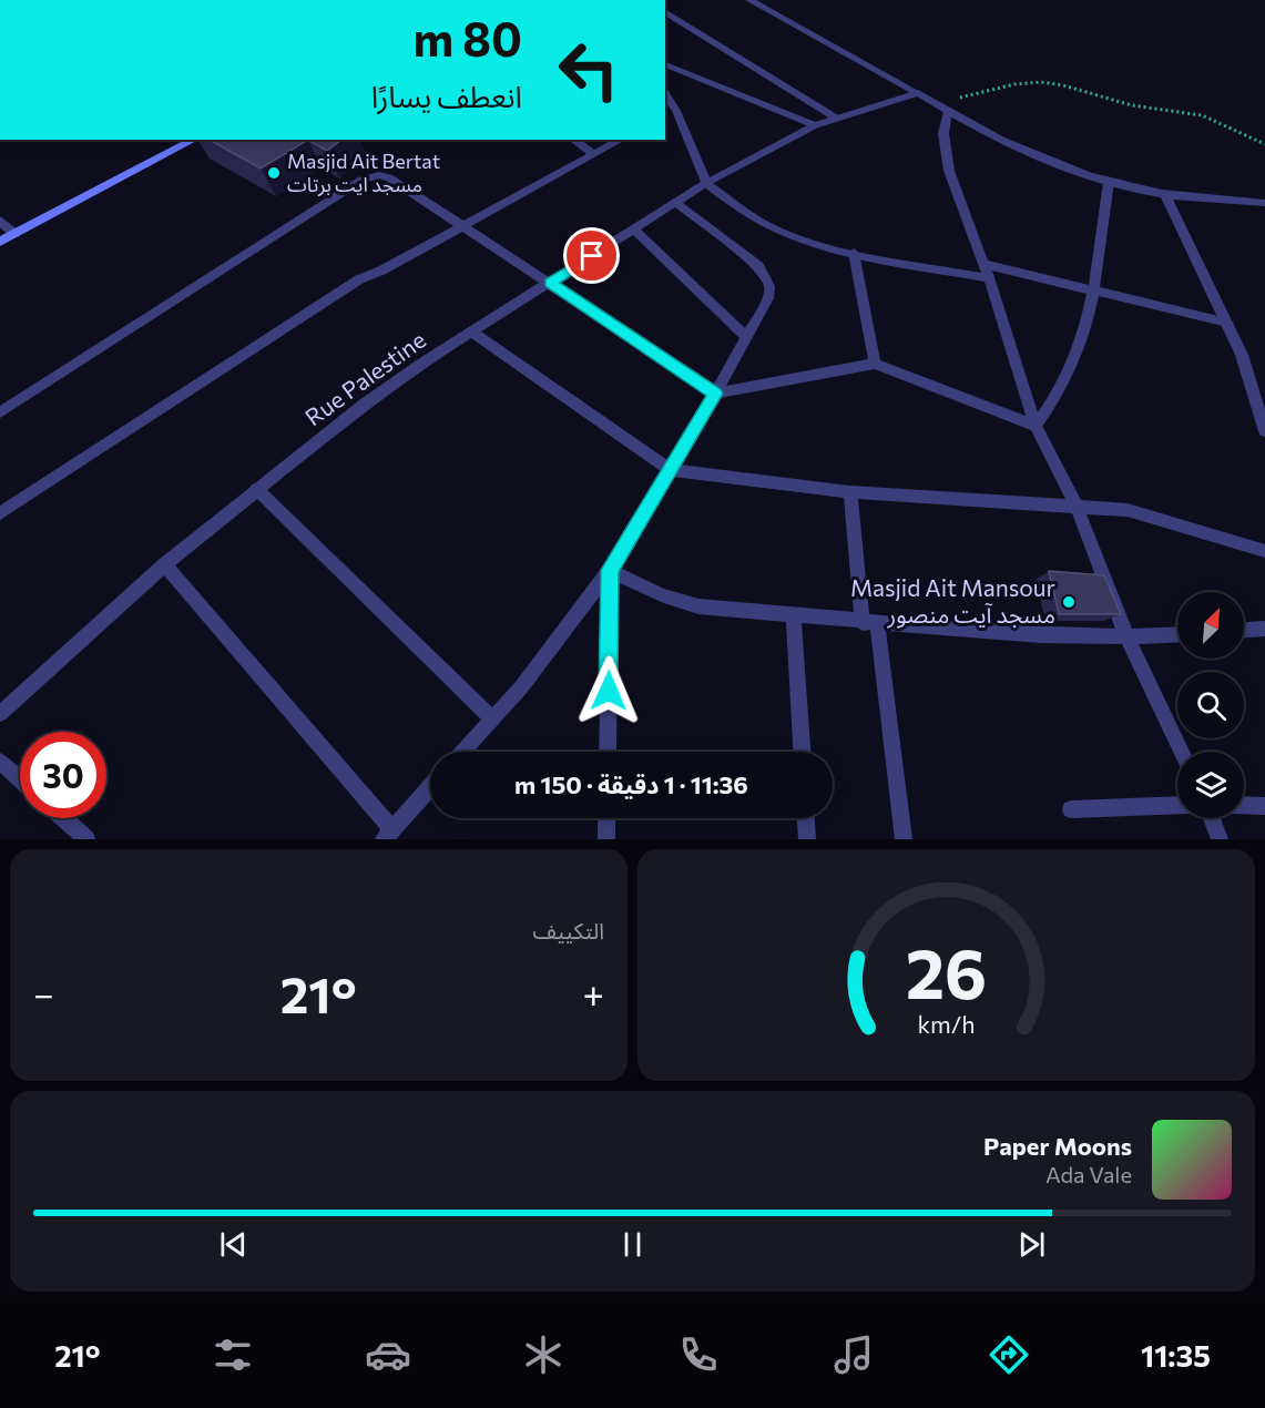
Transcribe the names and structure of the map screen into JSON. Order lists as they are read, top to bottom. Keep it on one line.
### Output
{"streets":{"street":["Rue Palestine"]},"places":["Masjid Ait Bertat مسجد ايت برتات","Masjid Ait Mansour مسجد آيت منصور"],"north":"top right","page":{"turn":["80 m","انعطف يسارًا"],"limit":"30","trip":"11:36 · 1 دقيقة · 150 m","tile":"التكييف","heat":["−","21°","+"],"song":["Paper Moons","Ada Vale"],"tabs":["11:35","21°"],"gauge":["26","km/h"]}}
